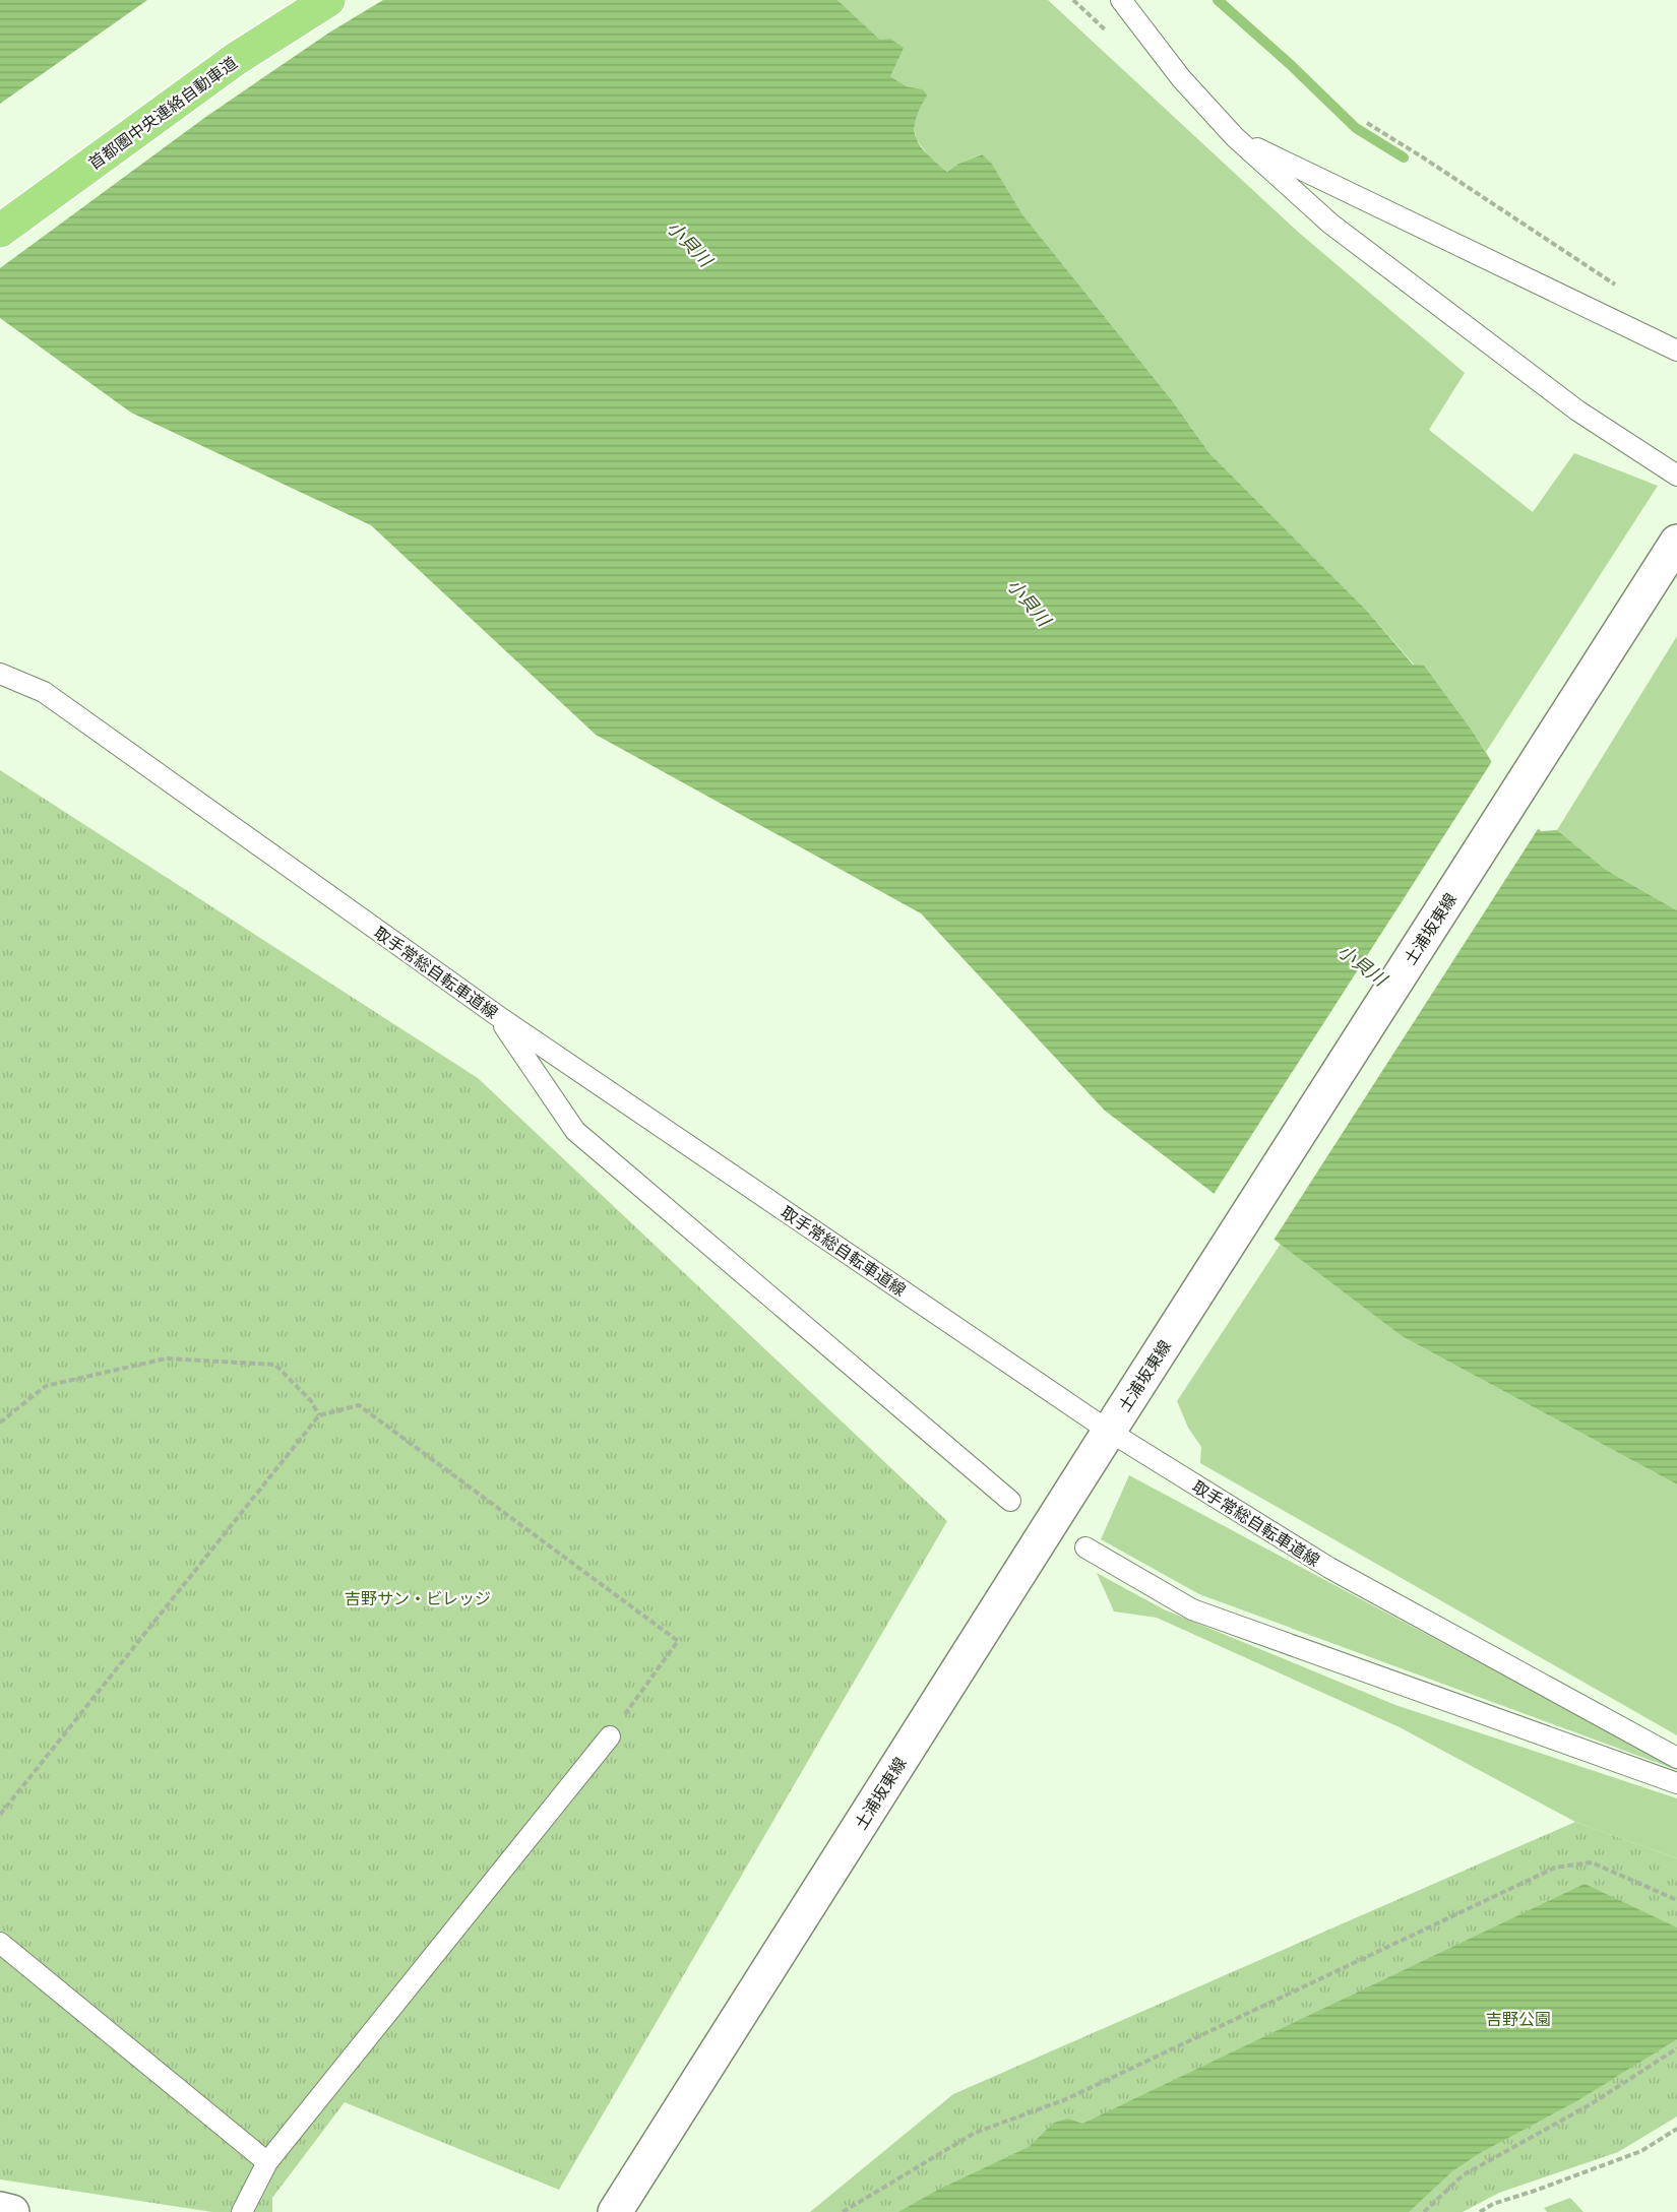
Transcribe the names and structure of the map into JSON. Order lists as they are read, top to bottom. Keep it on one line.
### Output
{"streets":{"highway":["首都圏中央連絡自動車道"],"main road":["土浦坂東線"],"lane":["取手常総自転車道線"]},"crossings":[["土浦坂東線","取手常総自転車道線"]],"water":["小貝川"],"parks":["吉野サン・ビレッジ","吉野公園"]}
